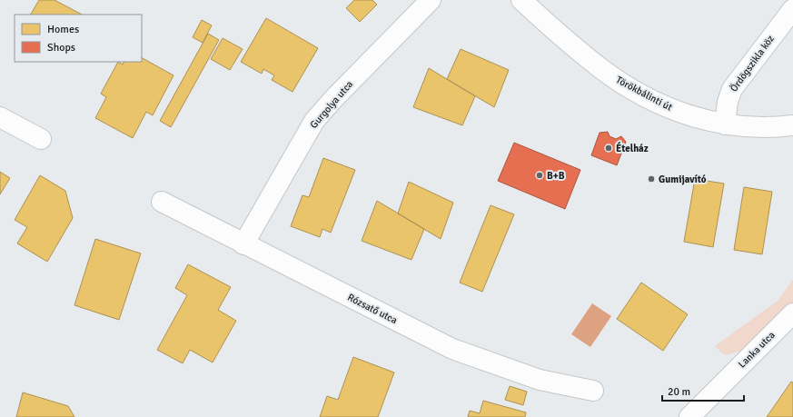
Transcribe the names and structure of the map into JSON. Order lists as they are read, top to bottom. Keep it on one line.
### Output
{"streets":{"street":["Ördögszikla köz","Törökbálinti út","Gurgolya utca","Rózsatő utca","Lanka utca"]},"crossings":[["Ördögszikla köz","Törökbálinti út"],["Gurgolya utca","Rózsatő utca"]],"places":["Ételház","B+B","Gumijavító"],"legend":["Homes","Shops"],"scale_bar":"20 m"}
